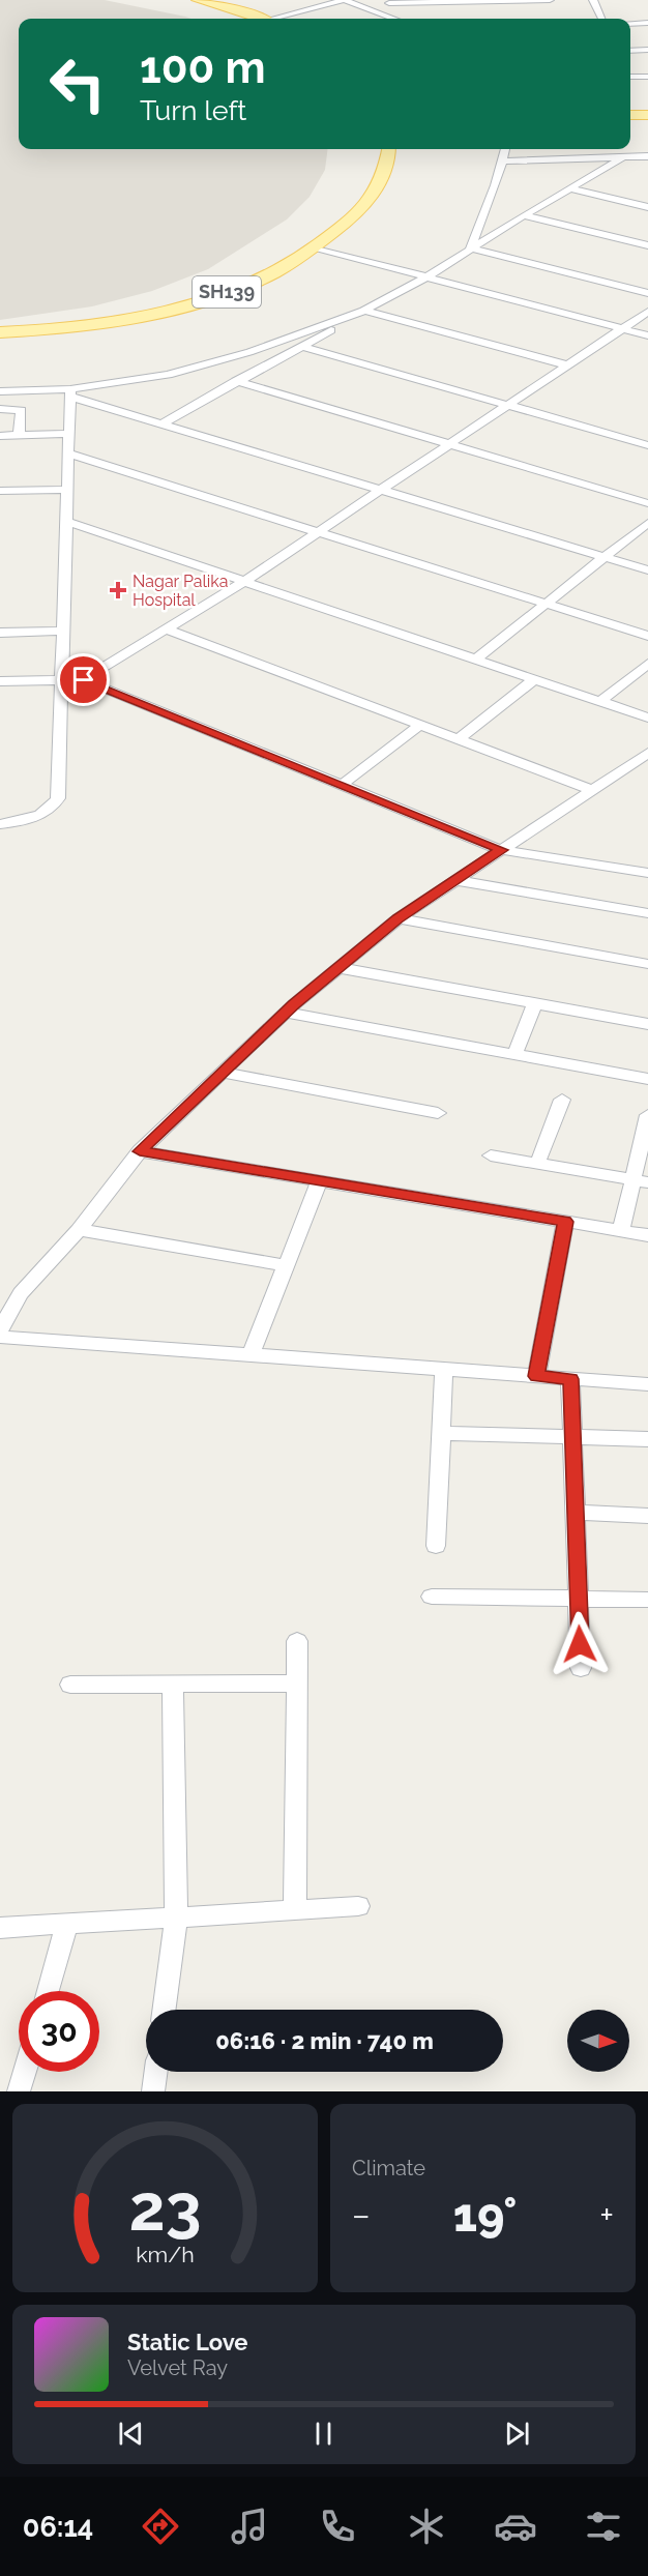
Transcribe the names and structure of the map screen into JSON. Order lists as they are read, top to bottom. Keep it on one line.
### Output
{"streets":{"main road":["SH139"]},"places":{"health":["Nagar Palika Hospital"]},"north":"right","page":{"turn":["100 m","Turn left"],"limit":"30","trip":"06:16 · 2 min · 740 m","tile":"Climate","heat":["−","19°","+"],"song":["Static Love","Velvet Ray"],"tabs":"06:14","gauge":["23","km/h"]}}
